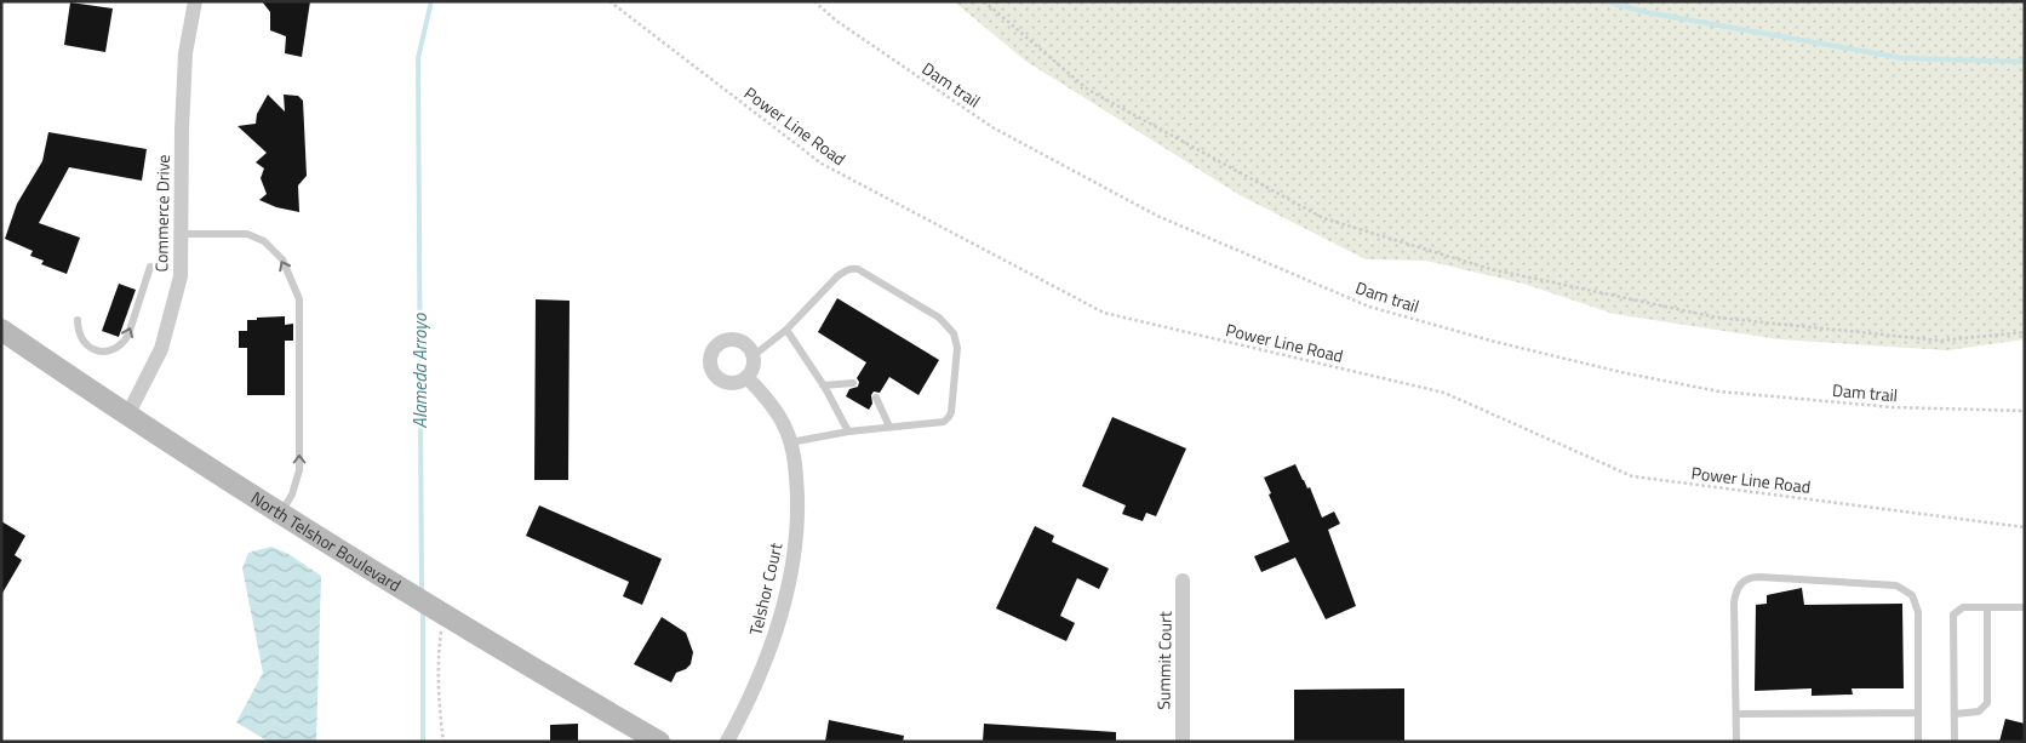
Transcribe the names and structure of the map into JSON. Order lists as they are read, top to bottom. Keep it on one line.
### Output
{"streets":{"main road":["North Telshor Boulevard"],"street":["Commerce Drive","Telshor Court","Summit Court"],"path":["Dam trail","Power Line Road"]},"crossings":[["Commerce Drive","North Telshor Boulevard"]],"water":["Alameda Arroyo"]}
